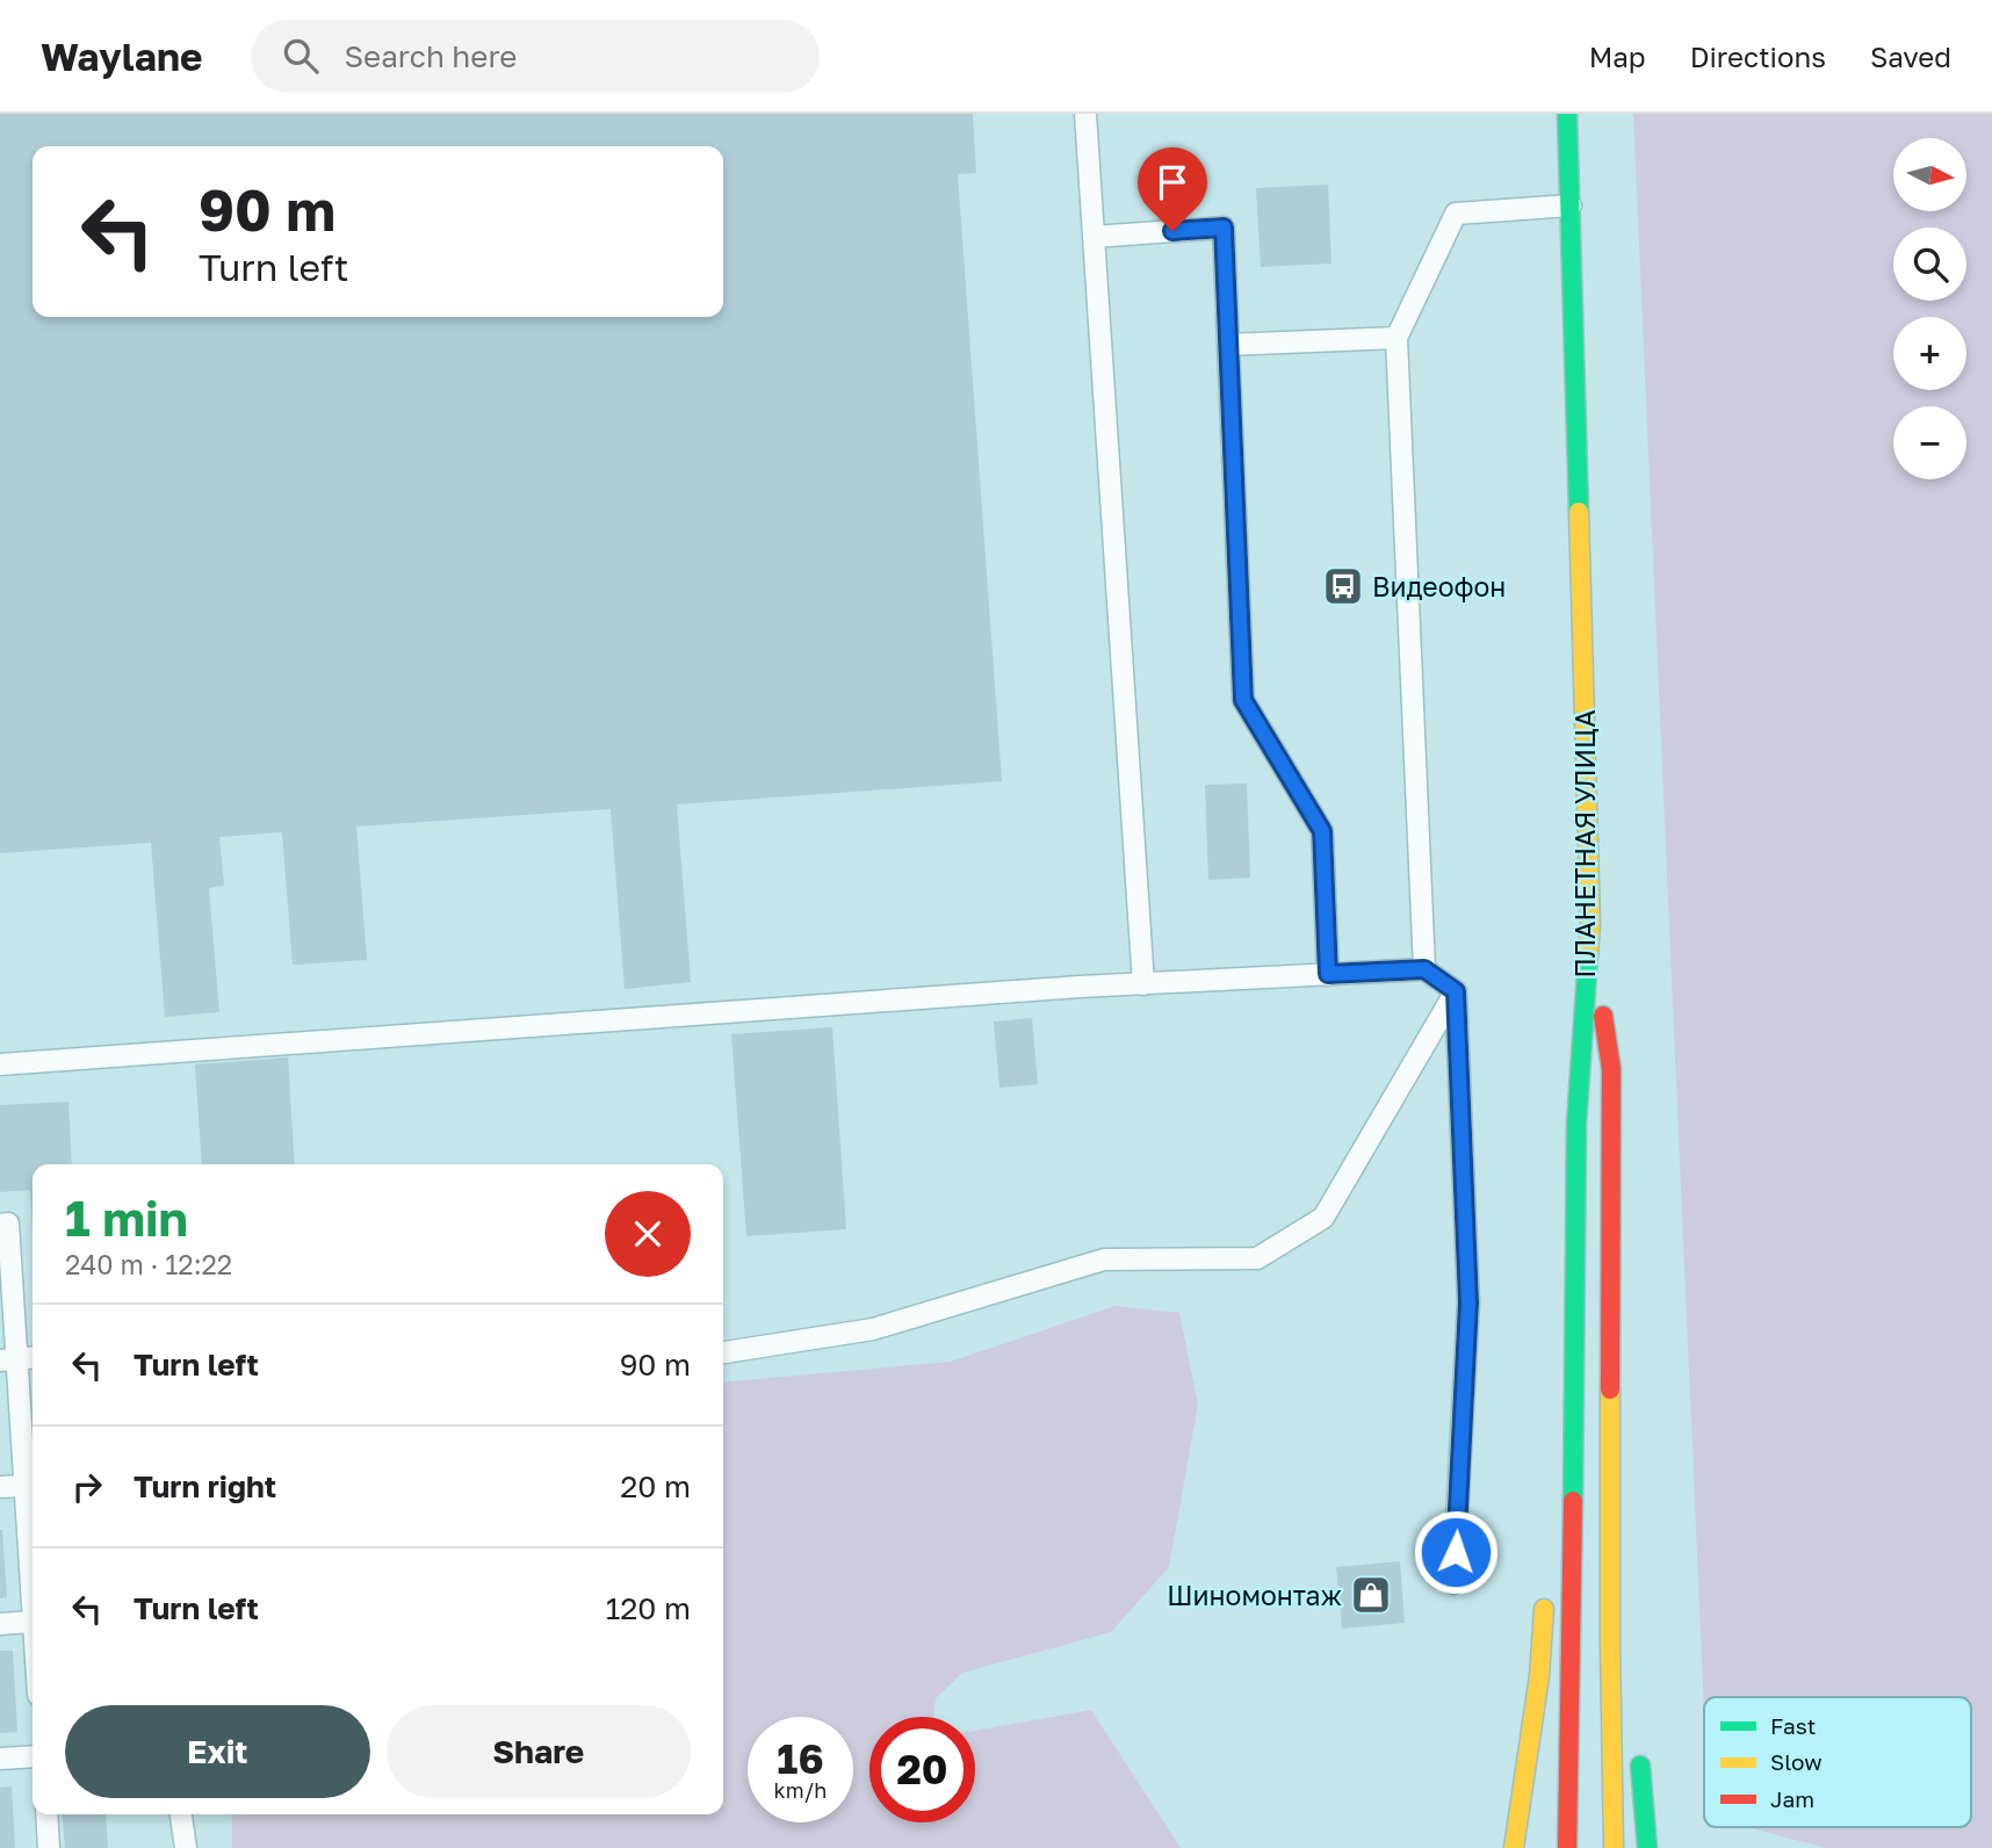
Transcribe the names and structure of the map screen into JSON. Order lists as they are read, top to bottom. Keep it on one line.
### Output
{"streets":{"main road":["ПЛАНЕТНАЯ УЛИЦА"]},"places":{"bus stop":["Видеофон"],"shop":["Шиномонтаж"]},"legend":["Fast","Slow","Jam"],"north":"right","page":{"header":"Waylane","search":"Search here","nav":["Map","Directions","Saved"],"map_buttons":["+","−"],"turn":["90 m","Turn left"],"heading":["1 min","240 m · 12:22"],"list":[{"name":"Turn left","value":"90 m"},{"name":"Turn right","value":"20 m"},{"name":"Turn left","value":"120 m"}],"buttons":["Exit","Share"],"speed":"16 km/h","limit":"20"}}
